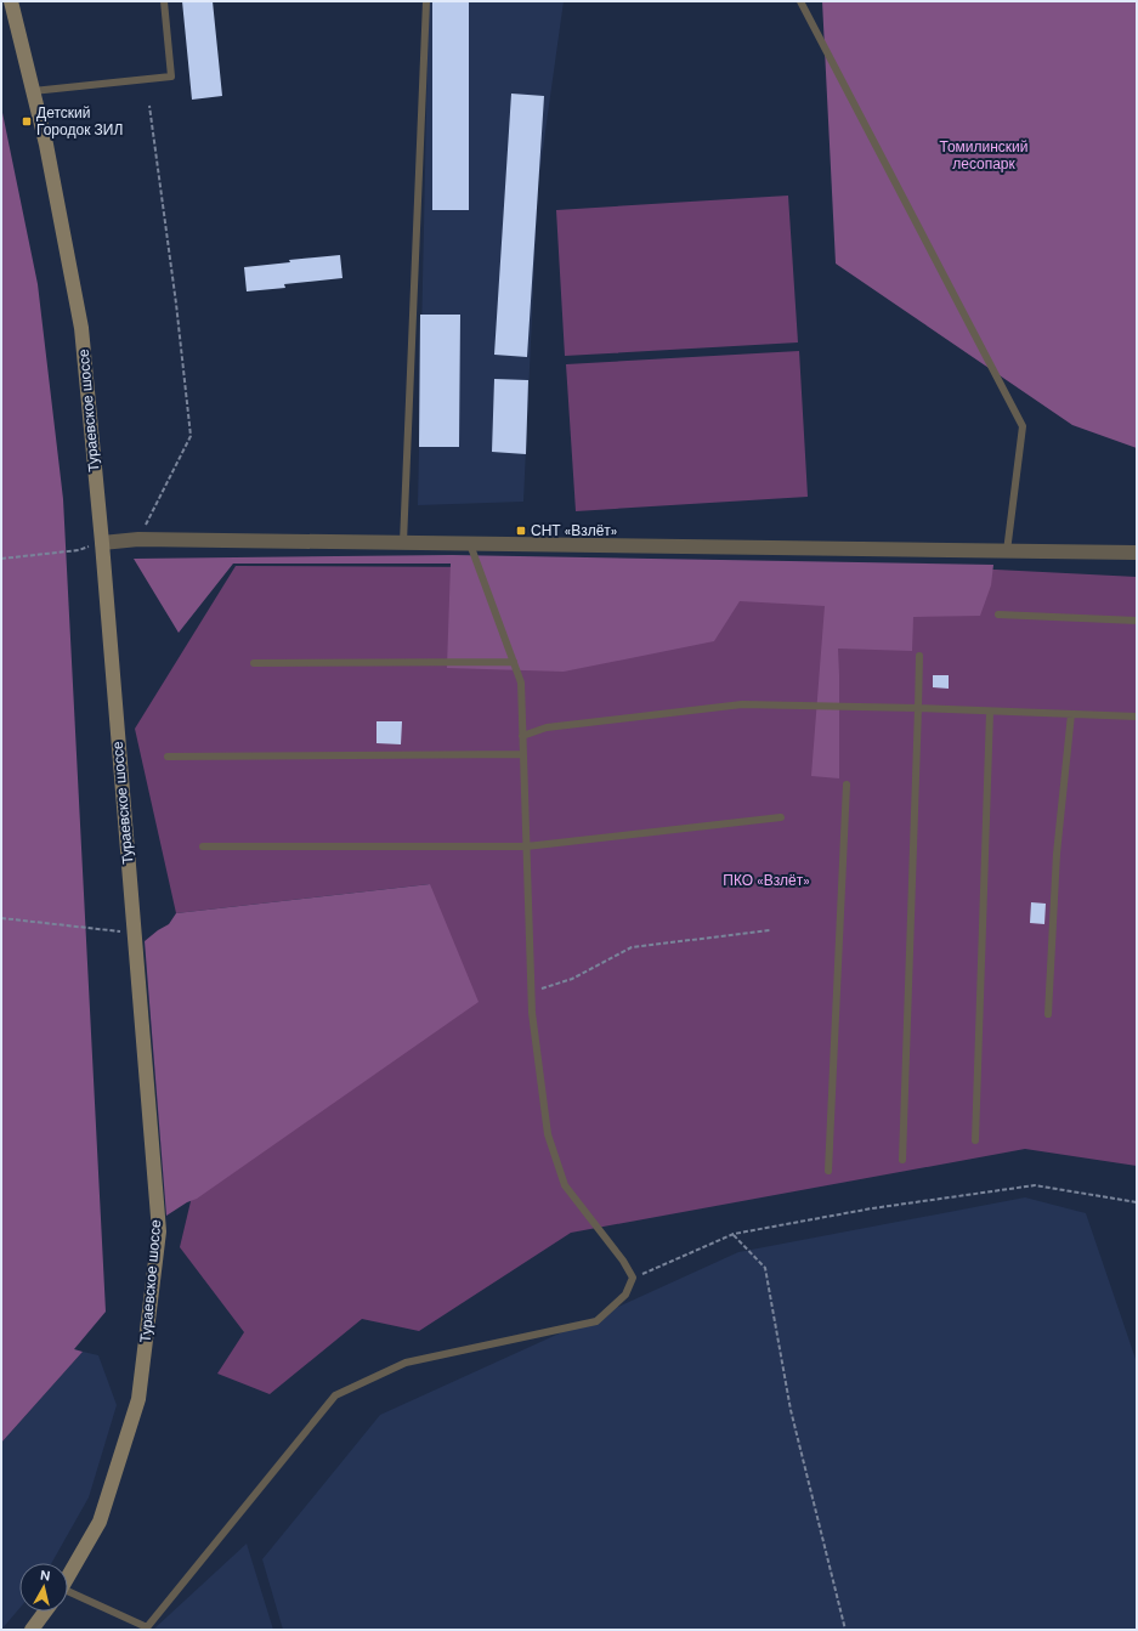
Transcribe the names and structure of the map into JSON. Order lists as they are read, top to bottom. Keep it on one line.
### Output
{"streets":{"main road":["Тураевское шоссе"]},"parks":["Томилинский лесопарк","ПКО «Взлёт»"],"places":{"transit":["Детский Городок ЗИЛ","СНТ «Взлёт»"]},"north":"top"}
